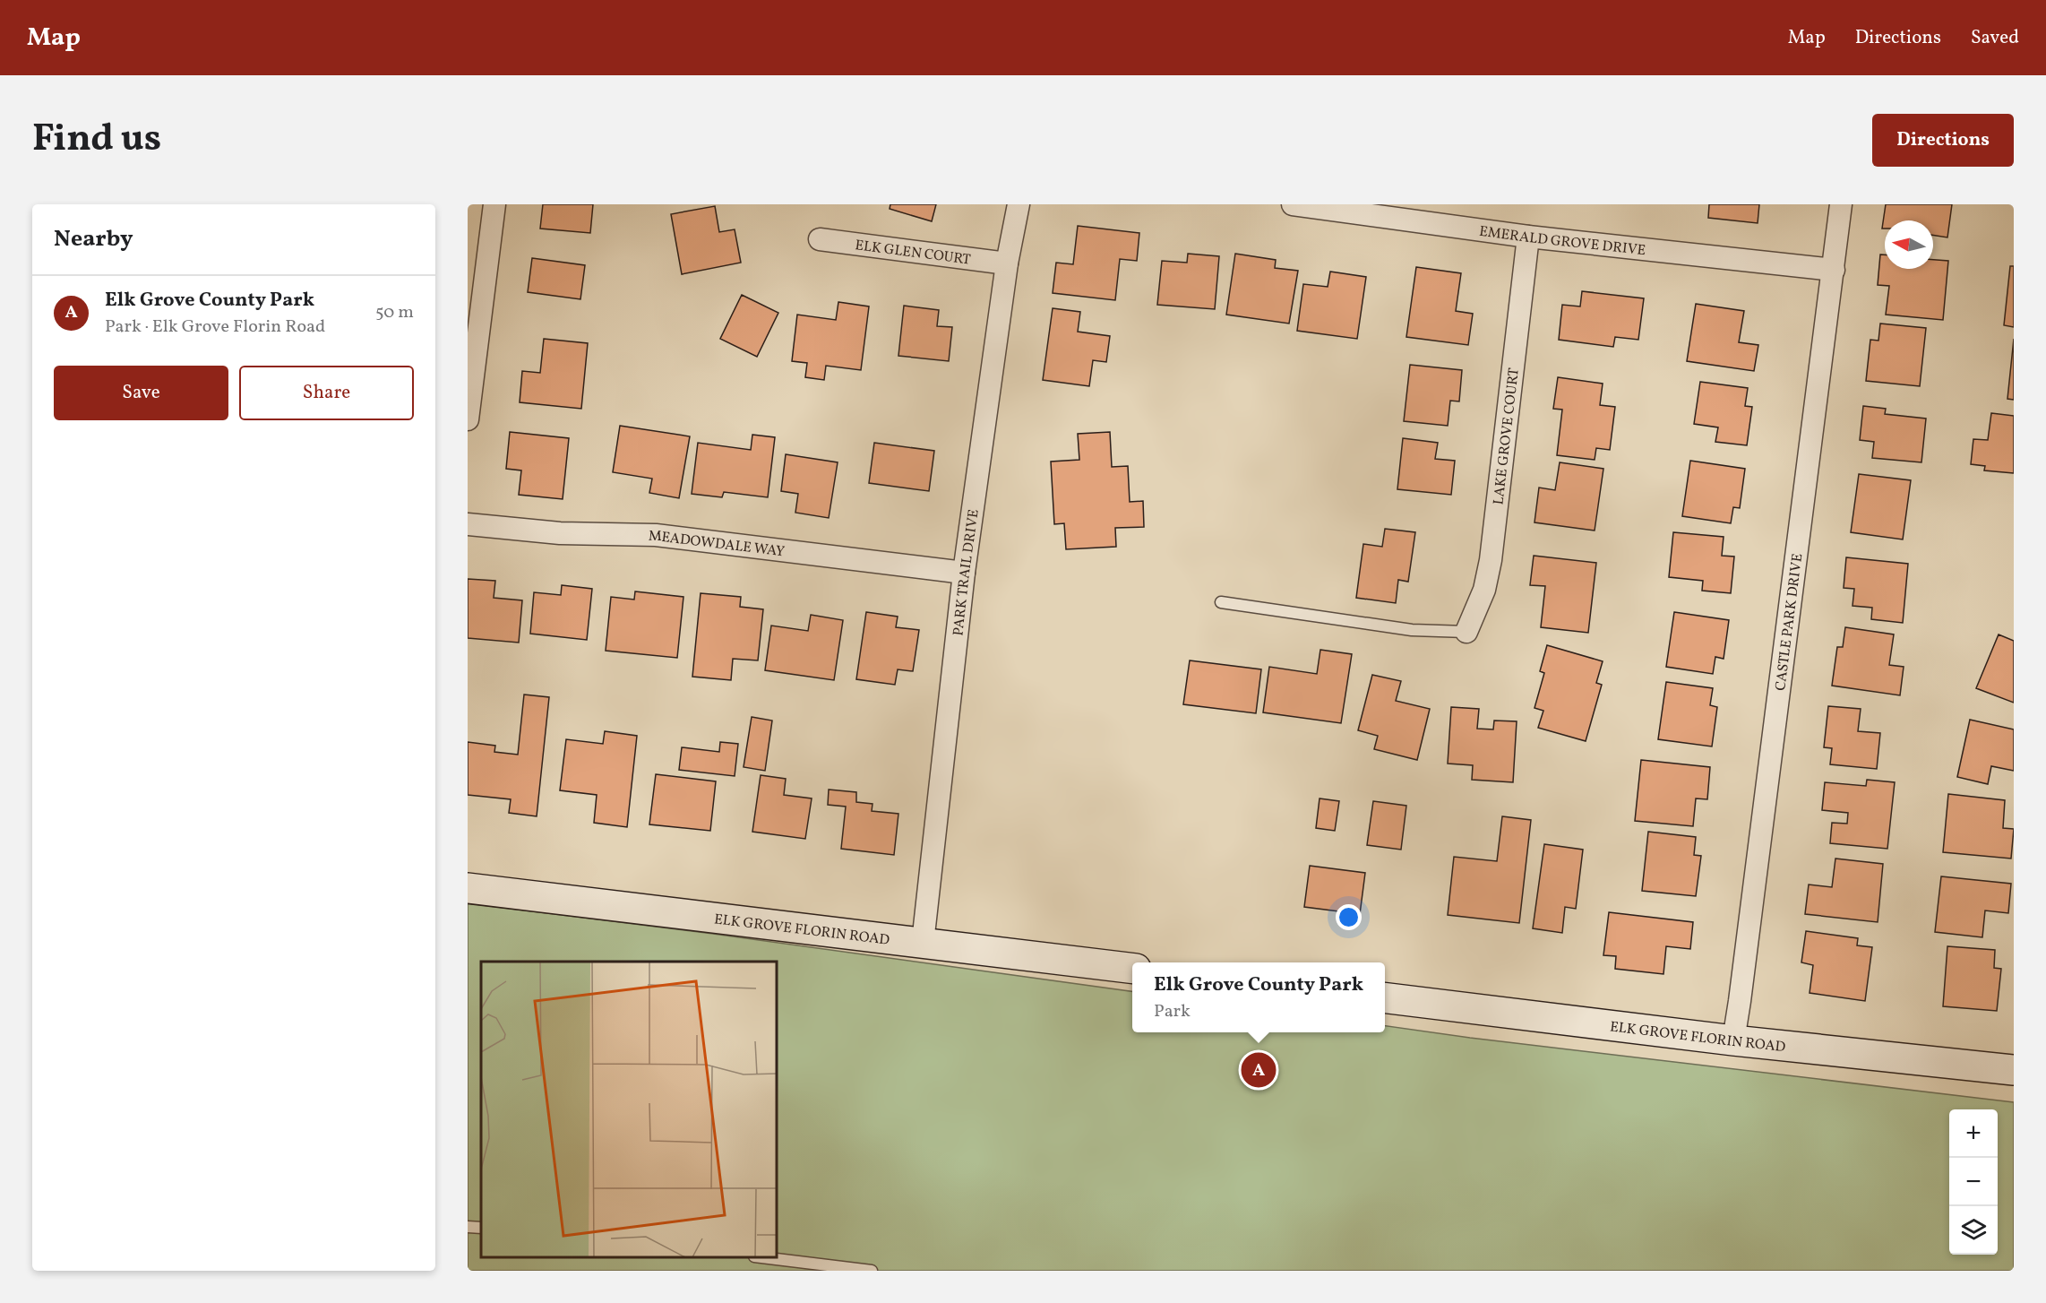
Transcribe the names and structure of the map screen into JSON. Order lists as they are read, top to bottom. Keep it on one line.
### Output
{"streets":{"main road":["ELK GROVE FLORIN ROAD"],"street":["EMERALD GROVE DRIVE","ELK GLEN COURT","LAKE GROVE COURT","MEADOWDALE WAY","PARK TRAIL DRIVE","CASTLE PARK DRIVE"]},"crossings":[["EMERALD GROVE DRIVE","LAKE GROVE COURT"],["EMERALD GROVE DRIVE","CASTLE PARK DRIVE"],["ELK GLEN COURT","PARK TRAIL DRIVE"],["MEADOWDALE WAY","PARK TRAIL DRIVE"],["PARK TRAIL DRIVE","ELK GROVE FLORIN ROAD"],["CASTLE PARK DRIVE","ELK GROVE FLORIN ROAD"]],"north":"left","page":{"header":"Map","nav":["Map","Directions","Saved"],"title":"Find us","buttons":["Directions",["Save","Share"]],"heading":"Nearby","list":[{"mark":"A","name":"Elk Grove County Park","note":"Park · Elk Grove Florin Road","value":"50 m"}],"popup":["Elk Grove County Park","Park"],"pins":"A","map_buttons":["+","−"]}}
